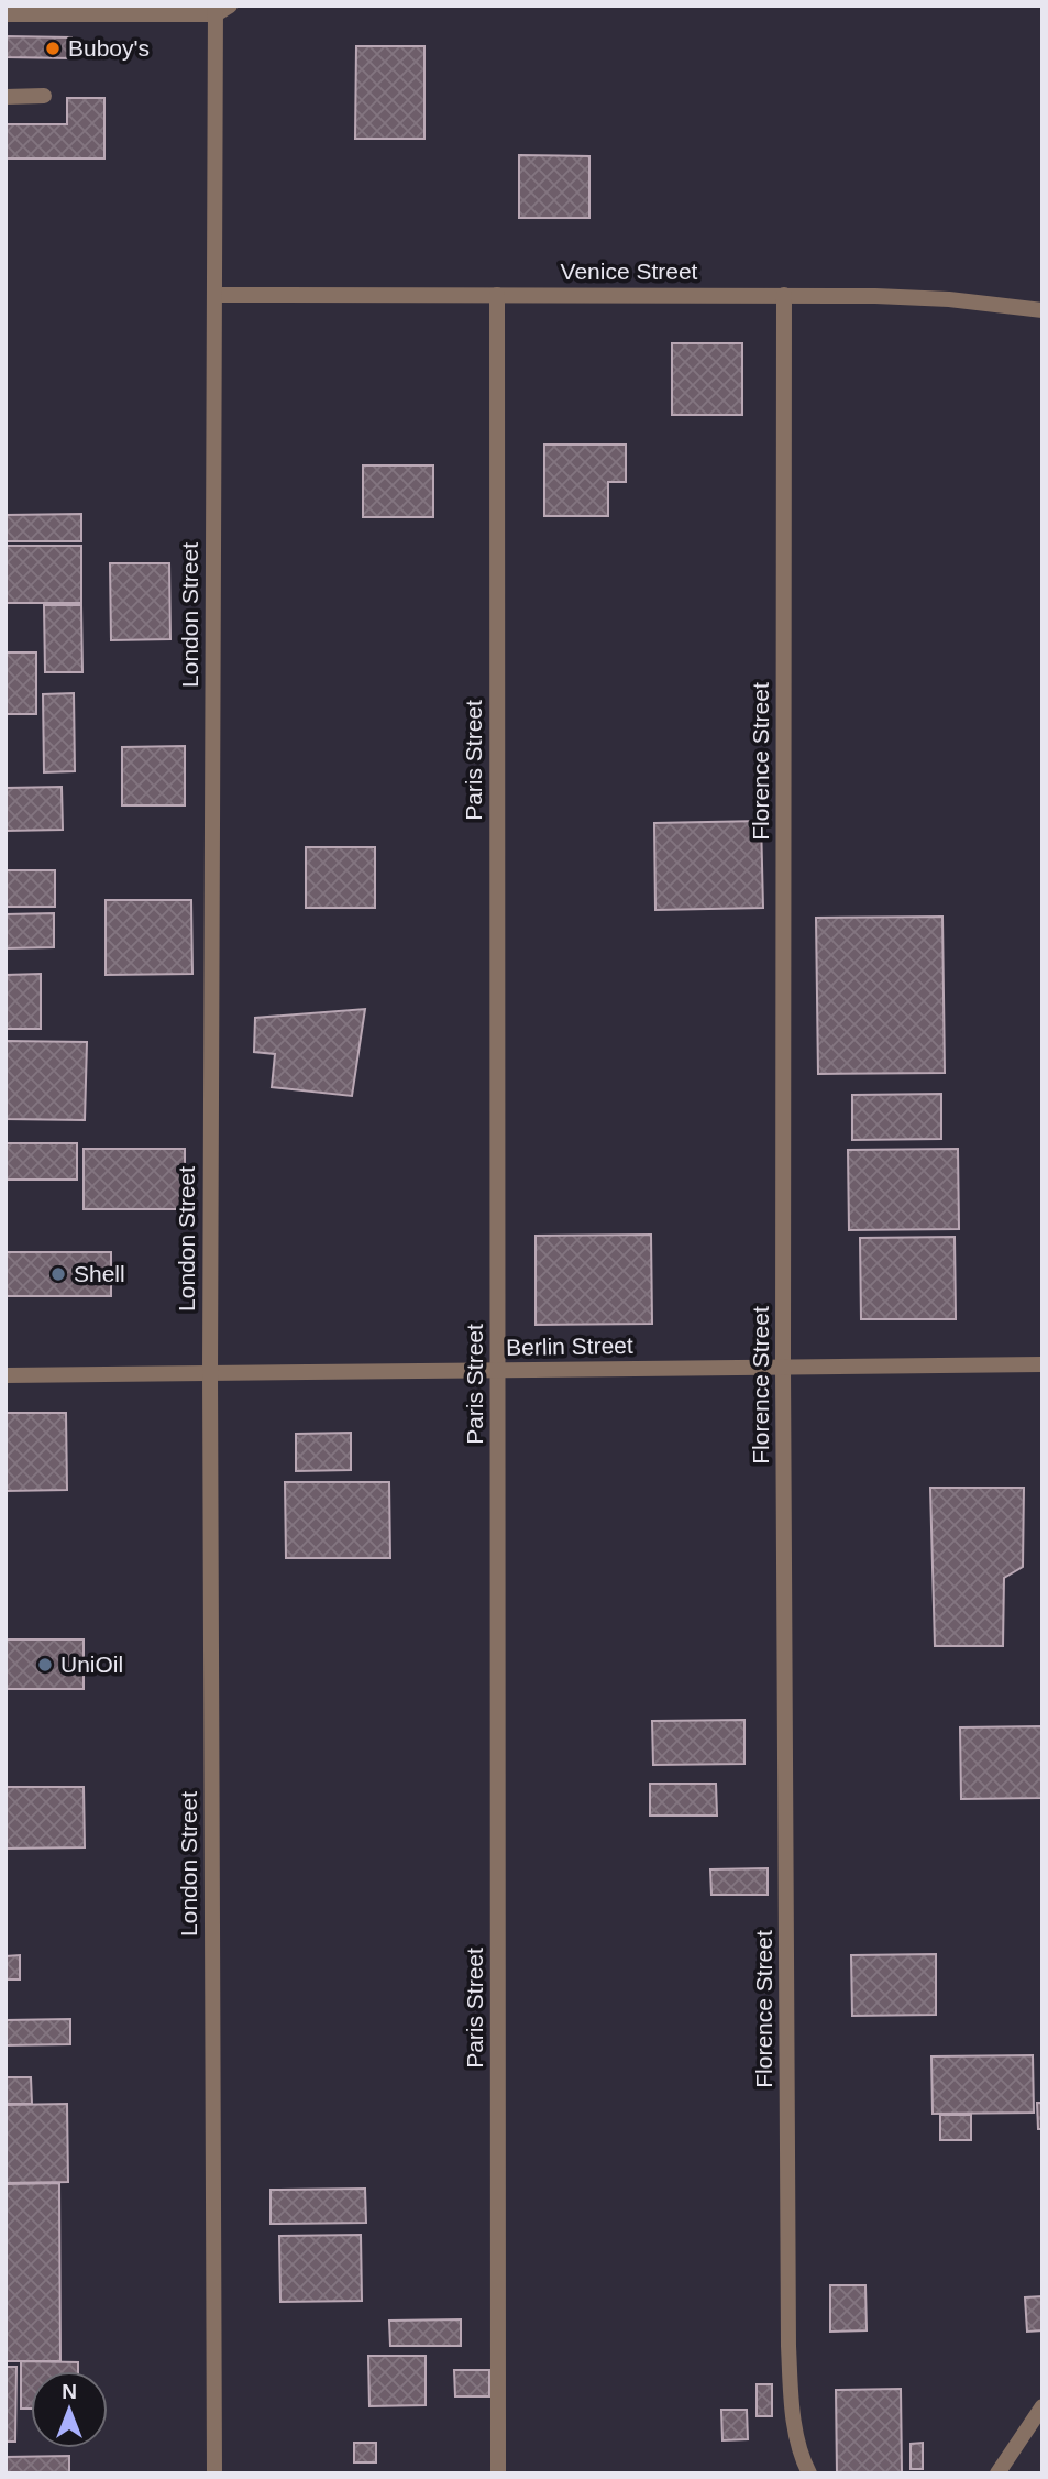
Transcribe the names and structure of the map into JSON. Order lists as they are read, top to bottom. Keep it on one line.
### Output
{"streets":{"street":["Venice Street","London Street","Paris Street","Florence Street","Berlin Street"]},"crossings":[["Venice Street","London Street"],["Venice Street","Paris Street"],["Venice Street","Florence Street"],["London Street","Berlin Street"],["Paris Street","Berlin Street"],["Florence Street","Berlin Street"]],"places":["Buboy's","Shell","UniOil"],"north":"top"}
